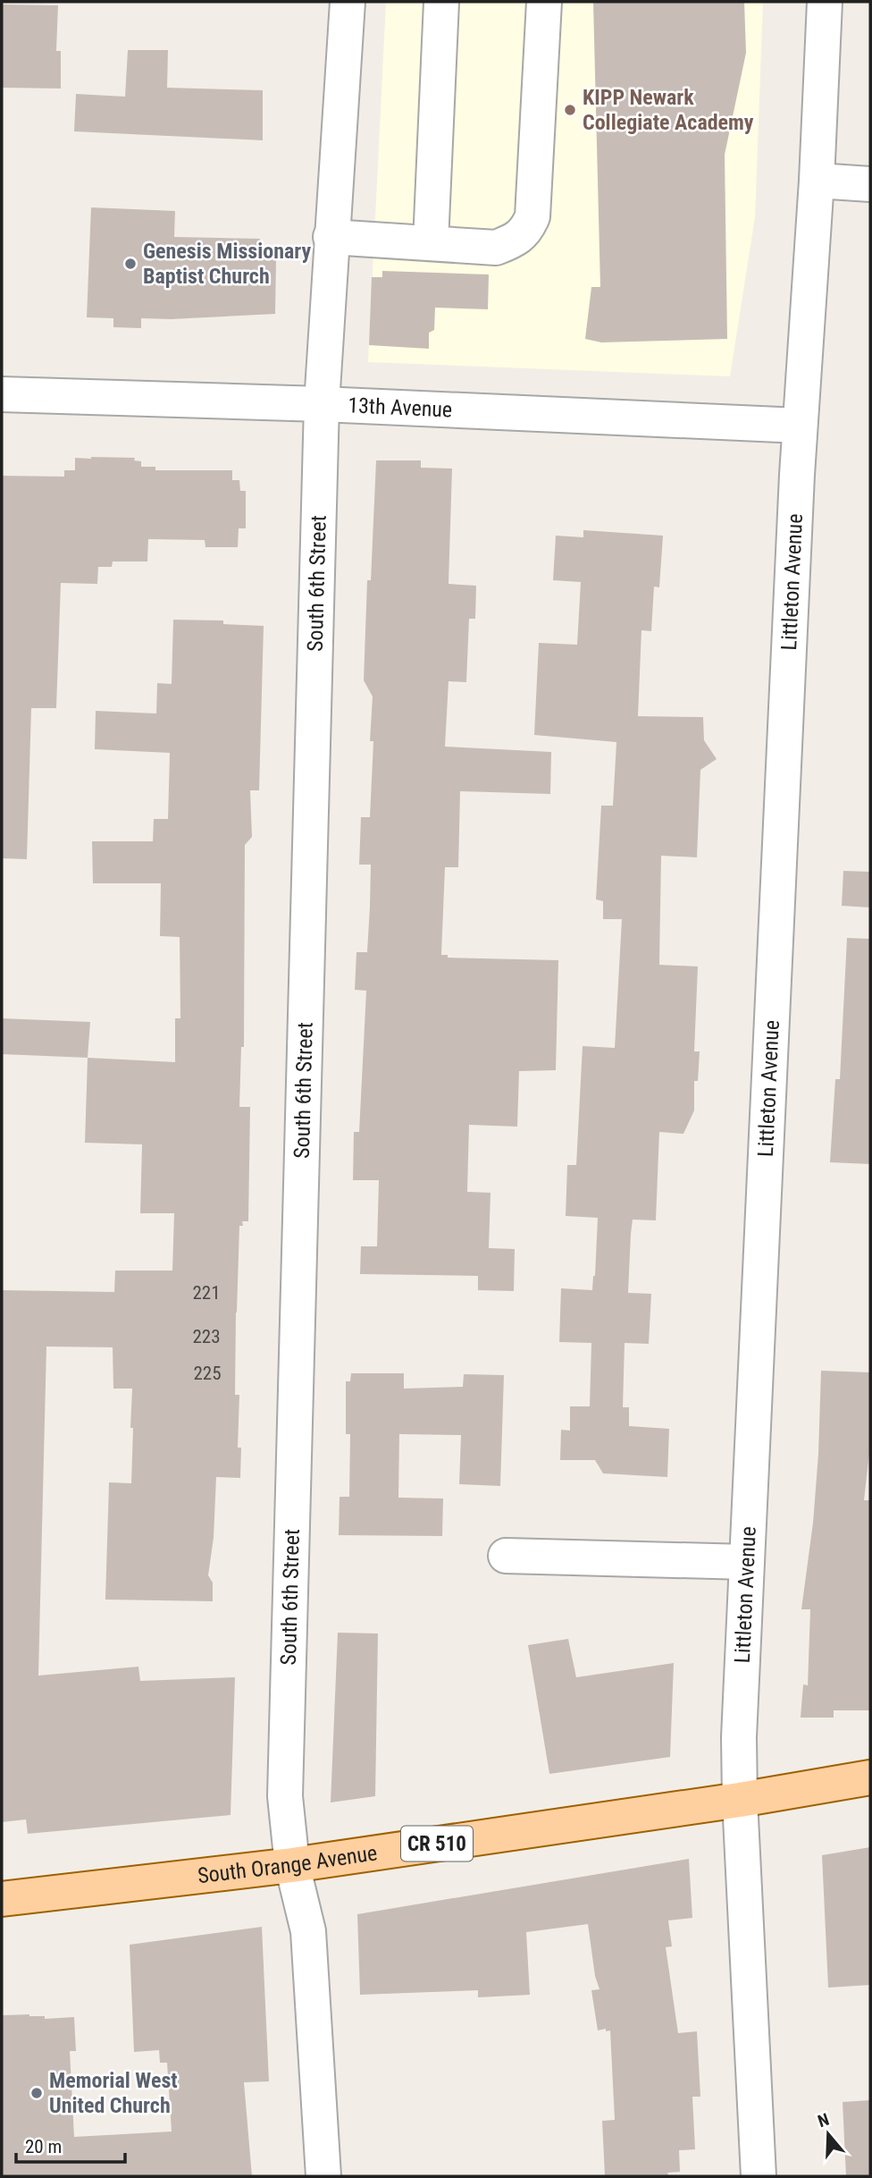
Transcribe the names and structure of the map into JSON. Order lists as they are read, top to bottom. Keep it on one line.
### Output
{"streets":{"main road":["CR 510","South Orange Avenue"],"street":["13th Avenue","Littleton Avenue","South 6th Street"]},"crossings":[["13th Avenue","Littleton Avenue"],["13th Avenue","South 6th Street"],["Littleton Avenue","South Orange Avenue"],["South 6th Street","South Orange Avenue"]],"places":["KIPP Newark Collegiate Academy","Genesis Missionary Baptist Church","Memorial West United Church"],"house_numbers":["221","223","225"],"scale_bar":"20 m","north":"top"}
